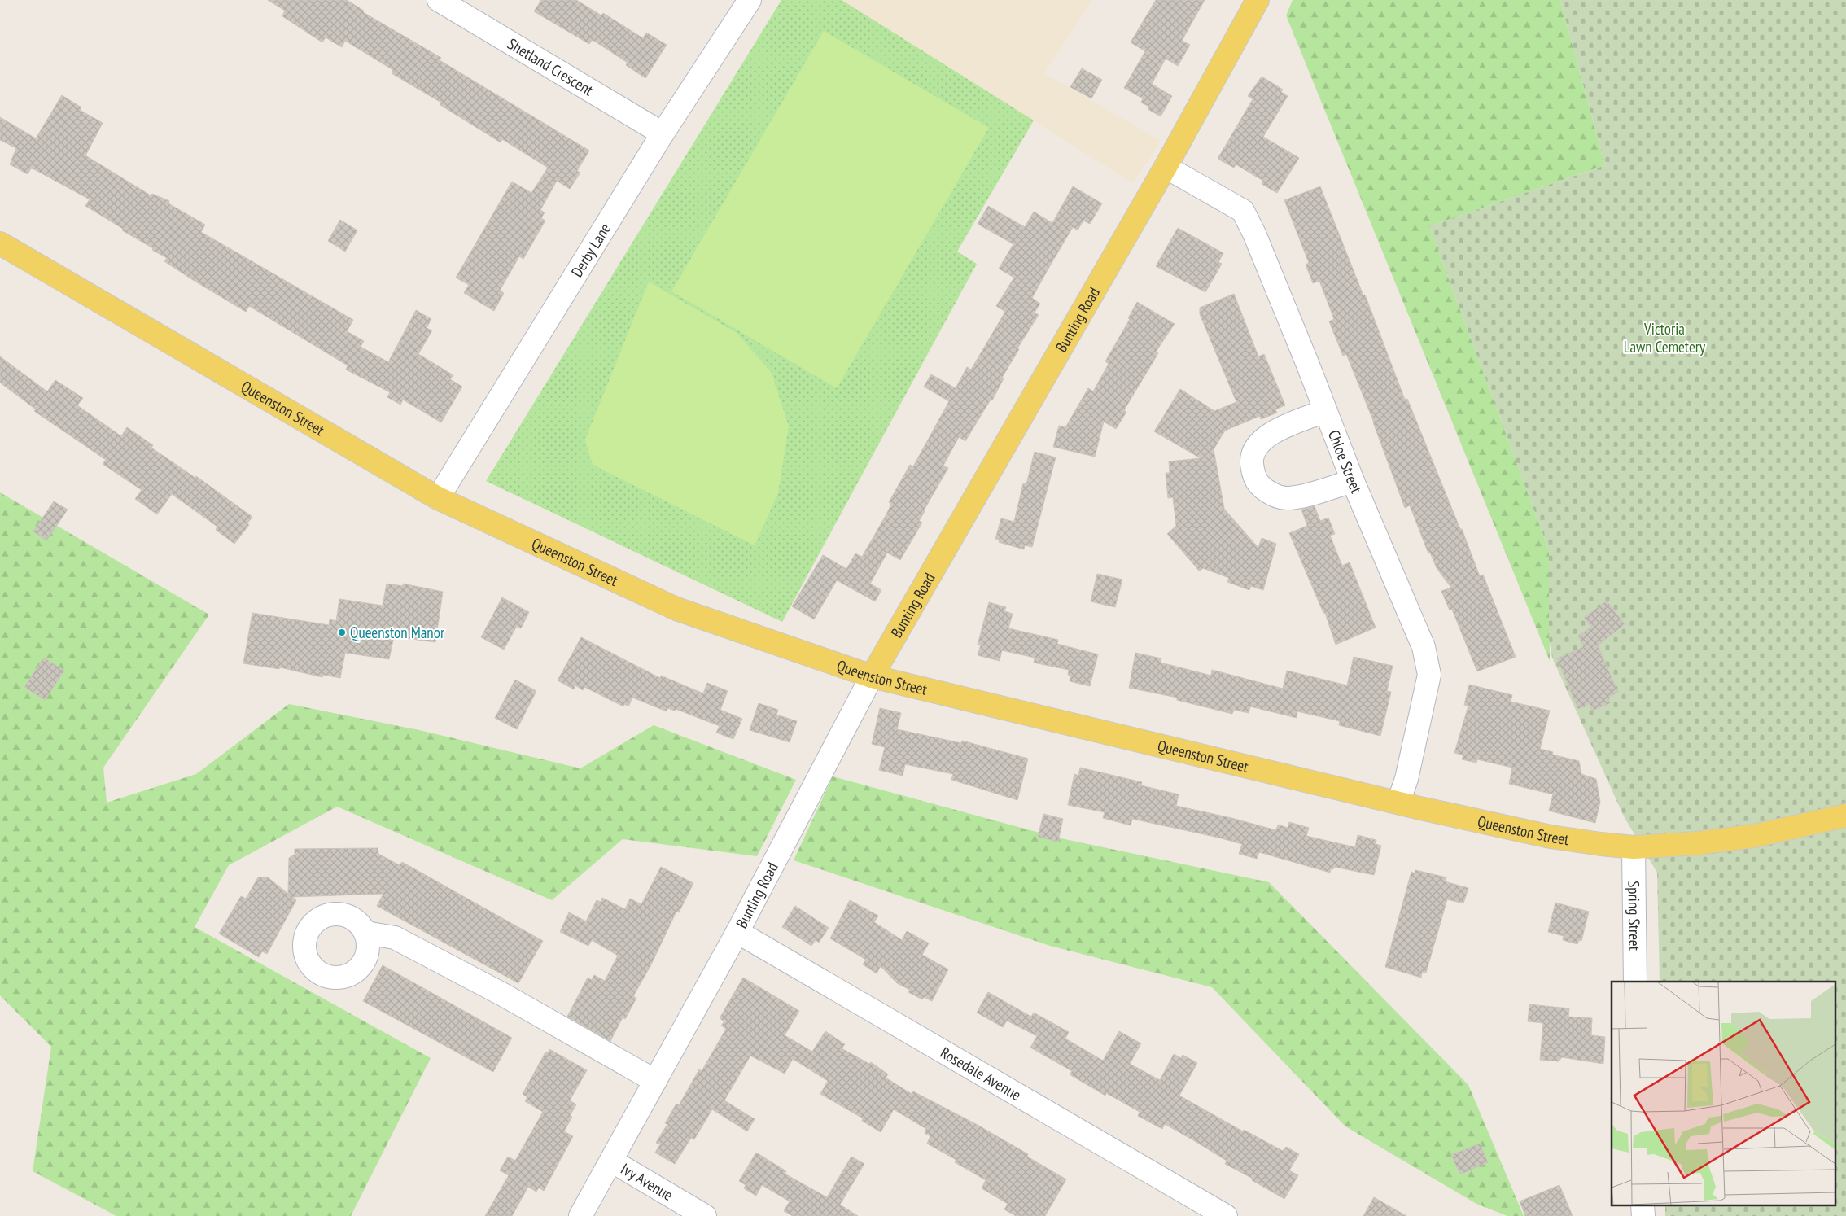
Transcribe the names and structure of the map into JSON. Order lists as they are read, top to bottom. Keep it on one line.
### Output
{"streets":{"main road":["Bunting Road","Queenston Street"],"street":["Shetland Crescent","Derby Lane","Chloe Street","Spring Street","Rosedale Avenue","Ivy Avenue"]},"crossings":[["Shetland Crescent","Derby Lane"],["Derby Lane","Queenston Street"],["Bunting Road","Queenston Street"],["Bunting Road","Chloe Street"],["Bunting Road","Rosedale Avenue"],["Bunting Road","Ivy Avenue"],["Queenston Street","Chloe Street"],["Queenston Street","Spring Street"]],"parks":["Victoria Lawn Cemetery"],"places":["Queenston Manor"]}
